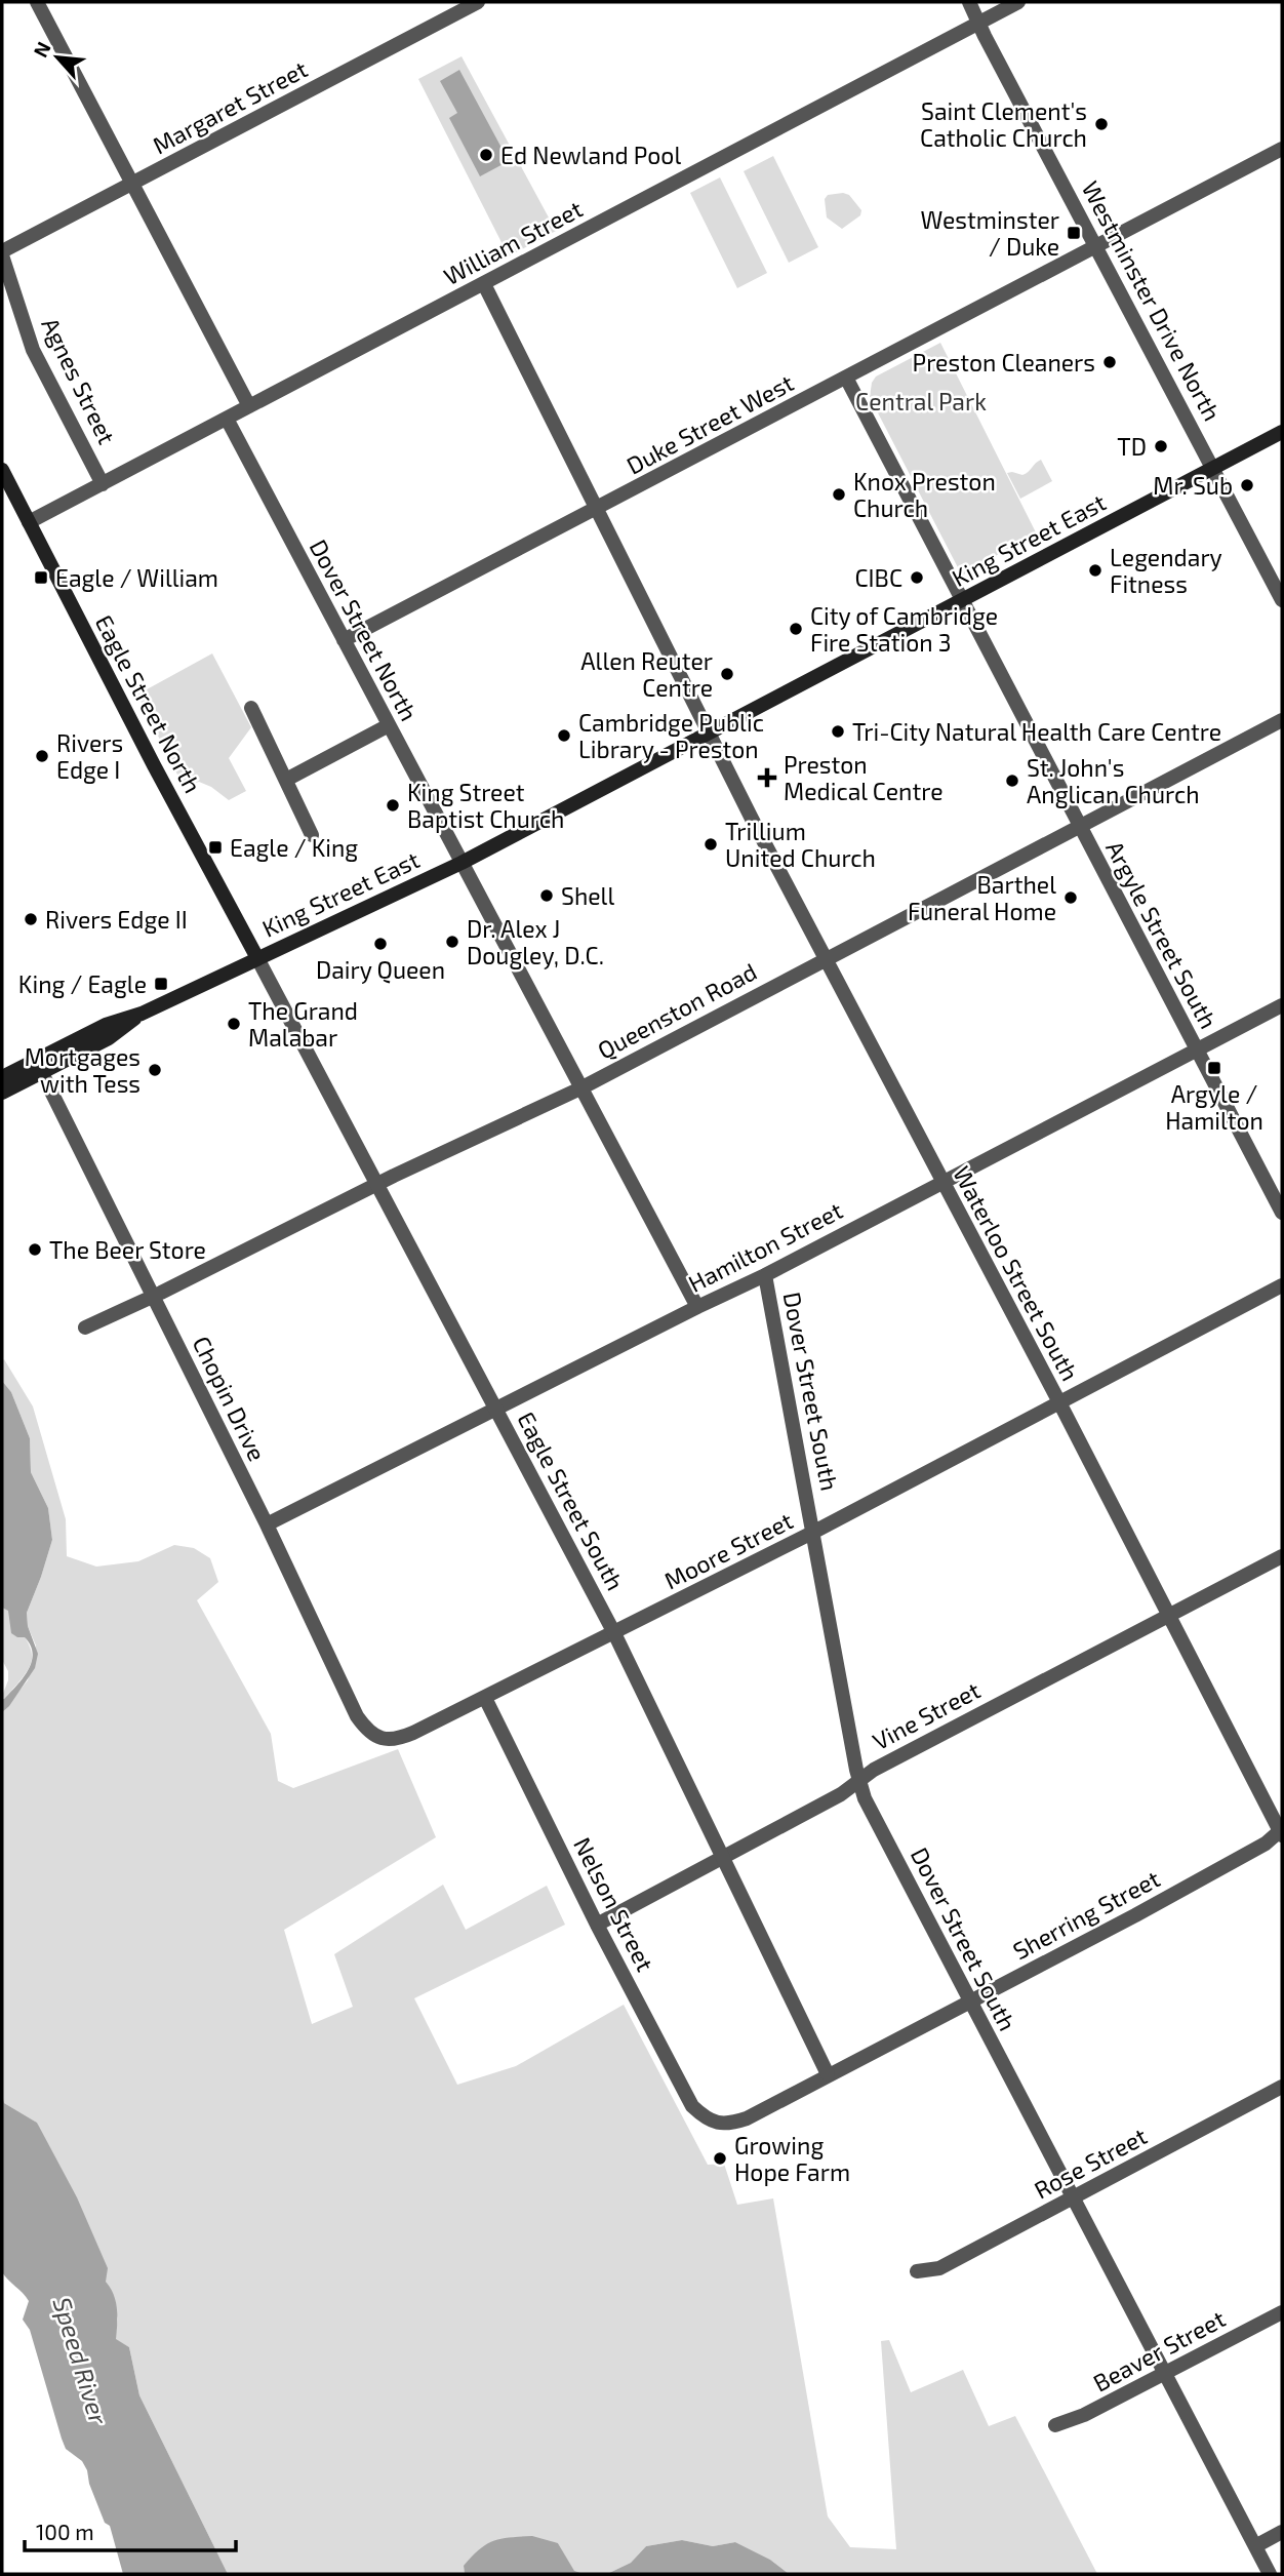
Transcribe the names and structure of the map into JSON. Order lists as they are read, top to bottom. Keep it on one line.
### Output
{"streets":{"main road":["King Street East","Eagle Street North"],"street":["Margaret Street","William Street","Westminster Drive North","Agnes Street","Duke Street West","Dover Street North","Argyle Street South","Queenston Road","Hamilton Street","Waterloo Street South","Dover Street South","Chopin Drive","Eagle Street South","Moore Street","Vine Street","Nelson Street","Sherring Street","Rose Street","Beaver Street"]},"crossings":[["Margaret Street","Agnes Street"],["William Street","Westminster Drive North"],["William Street","Agnes Street"],["William Street","Dover Street North"],["William Street","Eagle Street North"],["William Street","Waterloo Street South"],["Westminster Drive North","Duke Street West"],["Westminster Drive North","King Street East"],["Duke Street West","Dover Street North"],["Duke Street West","Argyle Street South"],["Duke Street West","Waterloo Street South"],["King Street East","Dover Street North"],["King Street East","Eagle Street North"],["King Street East","Argyle Street South"],["King Street East","Waterloo Street South"],["King Street East","Chopin Drive"],["King Street East","Eagle Street South"],["Eagle Street North","Eagle Street South"],["Argyle Street South","Queenston Road"],["Argyle Street South","Hamilton Street"],["Queenston Road","Waterloo Street South"],["Queenston Road","Chopin Drive"],["Queenston Road","Eagle Street South"],["Hamilton Street","Waterloo Street South"],["Hamilton Street","Dover Street South"],["Hamilton Street","Chopin Drive"],["Hamilton Street","Eagle Street South"],["Waterloo Street South","Moore Street"],["Waterloo Street South","Vine Street"],["Waterloo Street South","Sherring Street"],["Dover Street South","Moore Street"],["Dover Street South","Vine Street"],["Dover Street South","Sherring Street"],["Dover Street South","Rose Street"],["Dover Street South","Beaver Street"],["Chopin Drive","Moore Street"],["Eagle Street South","Moore Street"],["Eagle Street South","Vine Street"],["Eagle Street South","Sherring Street"],["Moore Street","Nelson Street"],["Vine Street","Nelson Street"],["Nelson Street","Sherring Street"]],"water":["Speed River"],"parks":["Central Park"],"places":{"other":["Saint Clement's Catholic Church","Ed Newland Pool","Preston Cleaners","TD","Mr. Sub","Knox Preston Church","Legendary Fitness","CIBC","City of Cambridge Fire Station 3","Allen Reuter Centre","Tri-City Natural Health Care Centre","Cambridge Public Library - Preston","Rivers Edge I","St. John's Anglican Church","King Street Baptist Church","Trillium United Church","Shell","Barthel Funeral Home","Rivers Edge II","Dr. Alex J Dougley, D.C.","Dairy Queen","The Grand Malabar","Mortgages with Tess","The Beer Store","Growing Hope Farm"],"transit":["Westminster / Duke","Eagle / William","Eagle / King","King / Eagle","Argyle / Hamilton"],"health":["Preston Medical Centre"]},"scale_bar":"100 m","north":"top left"}
